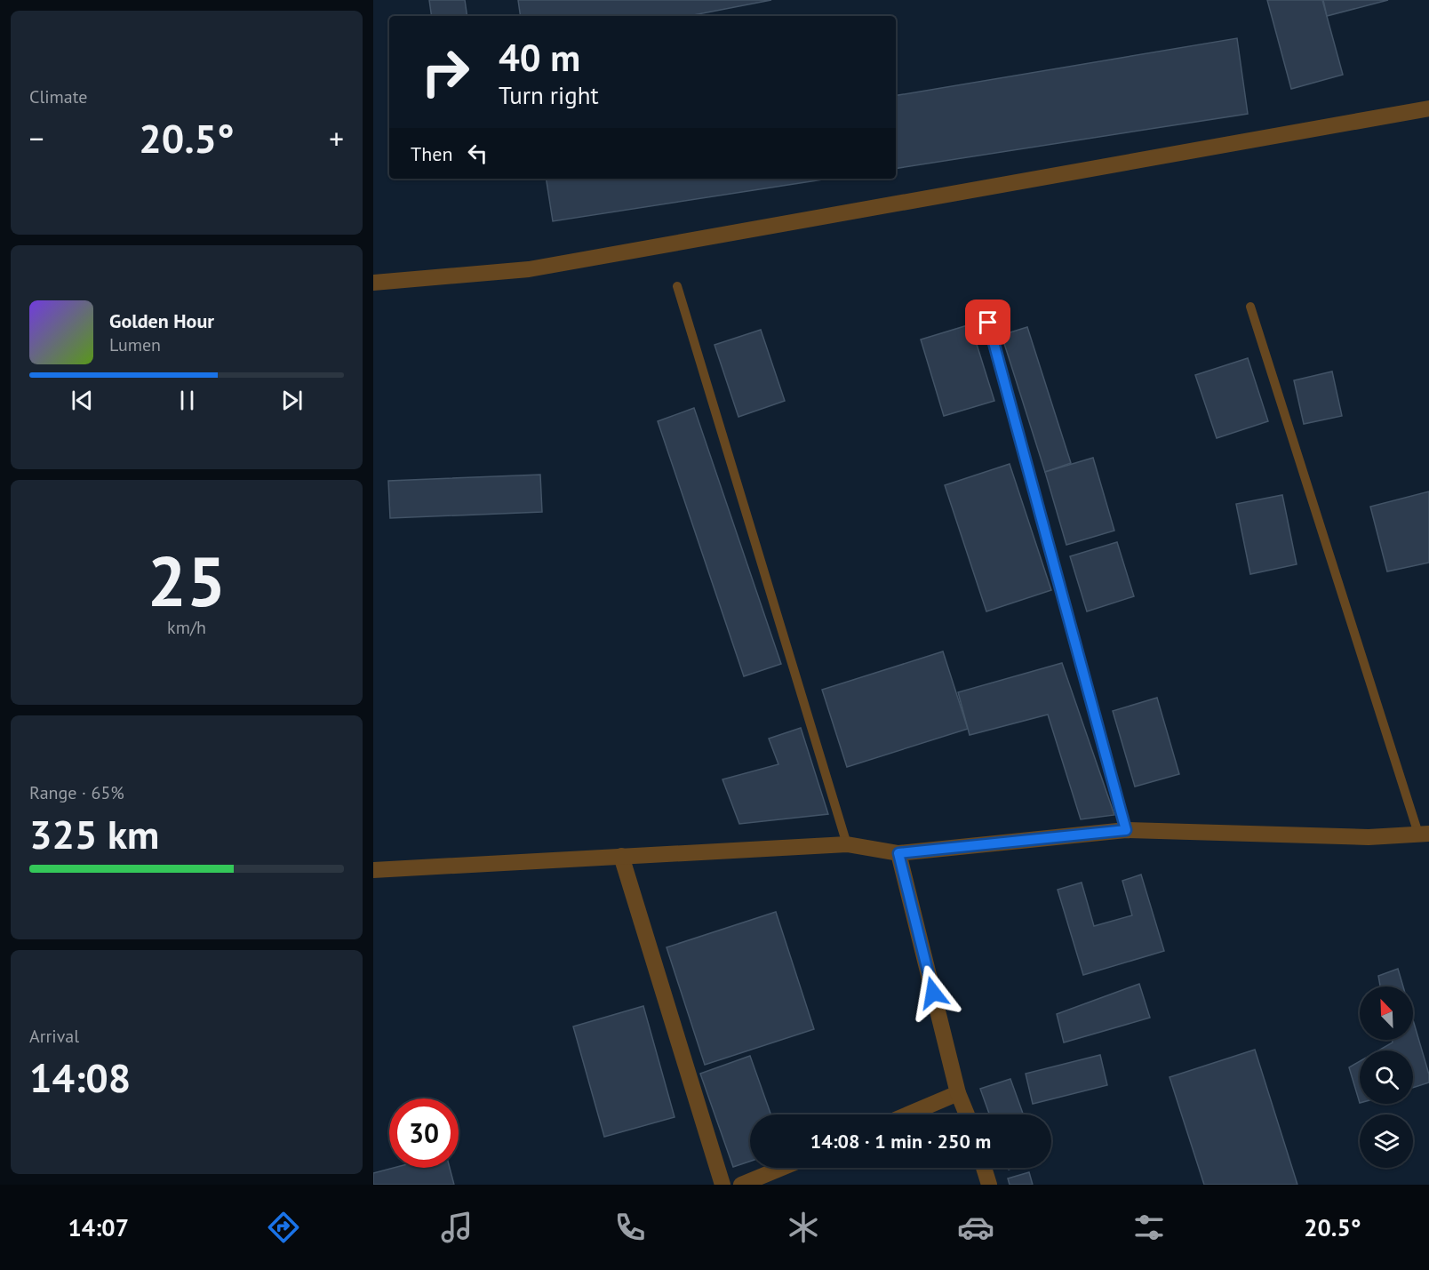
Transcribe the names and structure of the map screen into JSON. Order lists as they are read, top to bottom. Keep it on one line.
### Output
{"north":"top left","page":{"tile":["Climate",["25","km/h"],["Range · 65%","325 km"],["Arrival","14:08"]],"turn":["40 m","Turn right"],"heat":["−","20.5°","+"],"then":"Then","song":["Golden Hour","Lumen"],"limit":"30","trip":"14:08 · 1 min · 250 m","tabs":["14:07","20.5°"]}}
